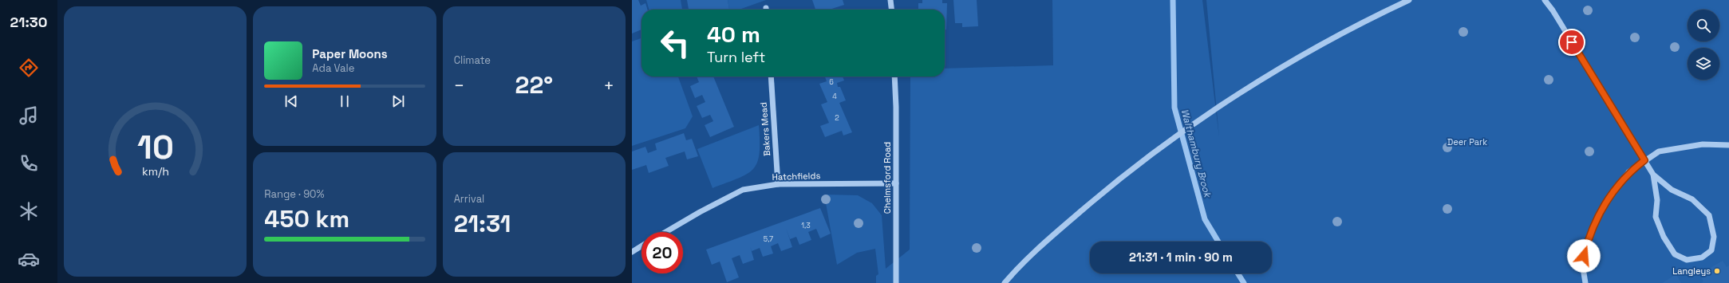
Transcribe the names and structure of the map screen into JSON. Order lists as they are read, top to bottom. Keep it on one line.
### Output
{"streets":{"street":["Bakers Mead","Hatchfields","Chelmsford Road"]},"crossings":[["Bakers Mead","Hatchfields"],["Hatchfields","Chelmsford Road"]],"water":["Walthambury Brook"],"parks":["Deer Park"],"places":["Langleys"],"house_numbers":["6","4","2","1,3","5,7"],"page":{"tabs":"21:30","tile":["Climate",["Range · 90%","450 km"],["Arrival","21:31"]],"turn":["40 m","Turn left"],"song":["Paper Moons","Ada Vale"],"heat":["−","22°","+"],"limit":"20","trip":"21:31 · 1 min · 90 m","gauge":["10","km/h"]}}
